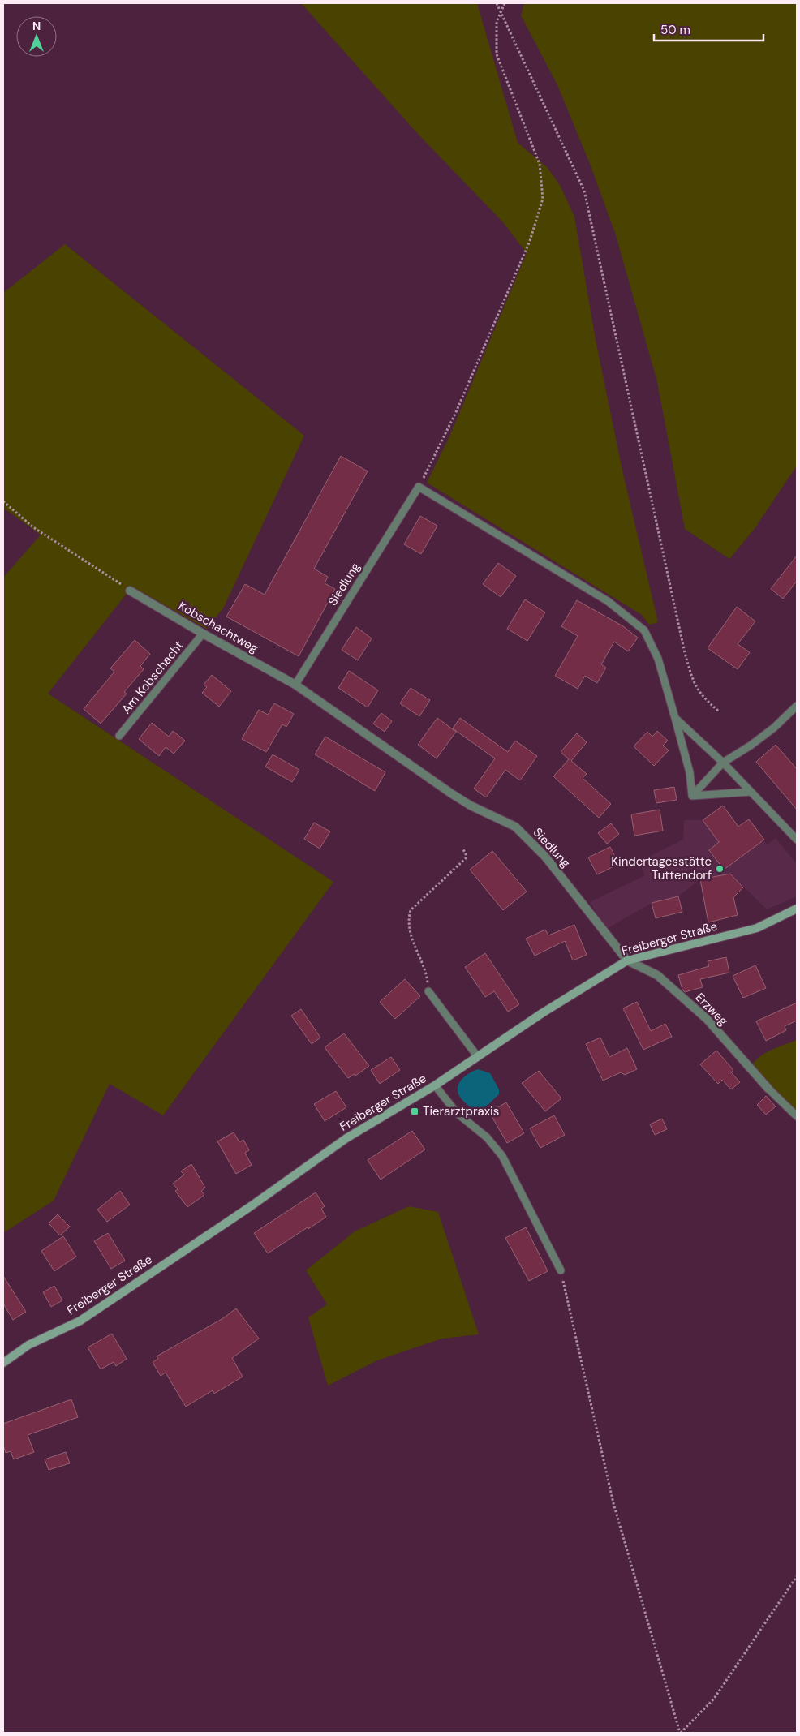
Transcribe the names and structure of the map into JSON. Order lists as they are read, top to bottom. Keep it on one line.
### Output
{"streets":{"street":["Siedlung","Kobschachtweg","Freiberger Straße","Erzweg"],"lane":["Am Kobschacht"]},"crossings":[["Siedlung","Kobschachtweg"],["Siedlung","Freiberger Straße"],["Siedlung","Erzweg"],["Kobschachtweg","Am Kobschacht"],["Freiberger Straße","Erzweg"]],"places":{"other":["Kindertagesstätte Tuttendorf"],"transit":["Tierarztpraxis"]},"scale_bar":"50 m","north":"top"}
